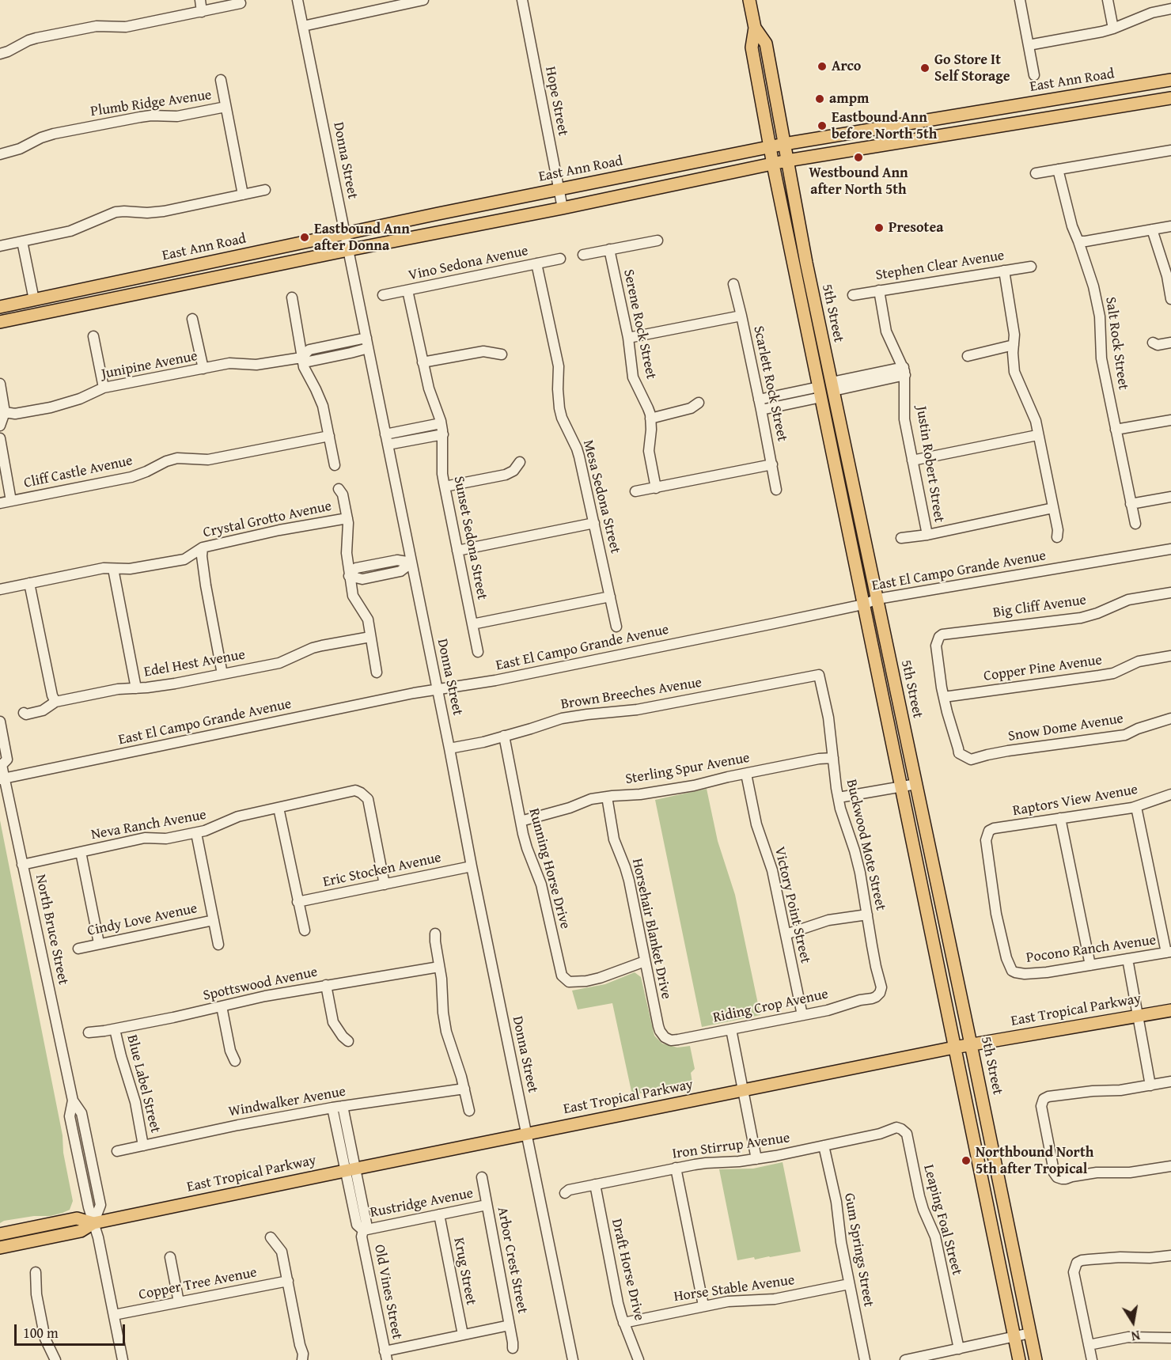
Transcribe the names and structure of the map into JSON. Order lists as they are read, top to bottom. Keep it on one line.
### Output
{"streets":{"main road":["East Ann Road","5th Street","East Tropical Parkway"],"street":["Hope Street","Plumb Ridge Avenue","Donna Street","Vino Sedona Avenue","Stephen Clear Avenue","Serene Rock Street","Salt Rock Street","Junipine Avenue","Scarlett Rock Street","Justin Robert Street","Cliff Castle Avenue","Mesa Sedona Street","Crystal Grotto Avenue","Sunset Sedona Street","East El Campo Grande Avenue","Big Cliff Avenue","Edel Hest Avenue","Copper Pine Avenue","Brown Breeches Avenue","Snow Dome Avenue","Sterling Spur Avenue","Raptors View Avenue","Neva Ranch Avenue","Buckwood Mote Street","Running Horse Drive","Eric Stocken Avenue","Victory Point Street","Cindy Love Avenue","Horsehair Blanket Drive","North Bruce Street","Pocono Ranch Avenue","Spottswood Avenue","Riding Crop Avenue","Blue Label Street","Windwalker Avenue","Iron Stirrup Avenue","Rustridge Avenue","Leaping Foal Street","Gum Springs Street","Arbor Crest Street","Draft Horse Drive","Krug Street","Copper Tree Avenue","Horse Stable Avenue","Old Vines Street"]},"crossings":[["East Ann Road","Hope Street"],["East Ann Road","Donna Street"],["East Ann Road","5th Street"],["Donna Street","Junipine Avenue"],["Donna Street","East El Campo Grande Avenue"],["Donna Street","Brown Breeches Avenue"],["Donna Street","Eric Stocken Avenue"],["Donna Street","East Tropical Parkway"],["Vino Sedona Avenue","Mesa Sedona Street"],["Vino Sedona Avenue","Sunset Sedona Street"],["Stephen Clear Avenue","Justin Robert Street"],["5th Street","East El Campo Grande Avenue"],["5th Street","East Tropical Parkway"],["East El Campo Grande Avenue","North Bruce Street"],["Big Cliff Avenue","Copper Pine Avenue"],["Big Cliff Avenue","Snow Dome Avenue"],["Copper Pine Avenue","Snow Dome Avenue"],["Brown Breeches Avenue","Buckwood Mote Street"],["Brown Breeches Avenue","Running Horse Drive"],["Sterling Spur Avenue","Buckwood Mote Street"],["Sterling Spur Avenue","Running Horse Drive"],["Sterling Spur Avenue","Victory Point Street"],["Sterling Spur Avenue","Horsehair Blanket Drive"],["Raptors View Avenue","Pocono Ranch Avenue"],["Neva Ranch Avenue","Eric Stocken Avenue"],["Neva Ranch Avenue","North Bruce Street"],["Buckwood Mote Street","Riding Crop Avenue"],["Running Horse Drive","Horsehair Blanket Drive"],["Victory Point Street","Riding Crop Avenue"],["Horsehair Blanket Drive","Riding Crop Avenue"],["North Bruce Street","East Tropical Parkway"],["Spottswood Avenue","Blue Label Street"],["East Tropical Parkway","Old Vines Street"],["Blue Label Street","Windwalker Avenue"],["Windwalker Avenue","Old Vines Street"],["Iron Stirrup Avenue","Leaping Foal Street"],["Iron Stirrup Avenue","Gum Springs Street"],["Iron Stirrup Avenue","Draft Horse Drive"],["Rustridge Avenue","Arbor Crest Street"],["Rustridge Avenue","Krug Street"],["Rustridge Avenue","Old Vines Street"],["Gum Springs Street","Horse Stable Avenue"],["Draft Horse Drive","Horse Stable Avenue"]],"places":["Arco","Go Store It Self Storage","ampm","Eastbound Ann before North 5th","Westbound Ann after North 5th","Presotea","Eastbound Ann after Donna","Northbound North 5th after Tropical"],"scale_bar":"100 m","north":"bottom"}
